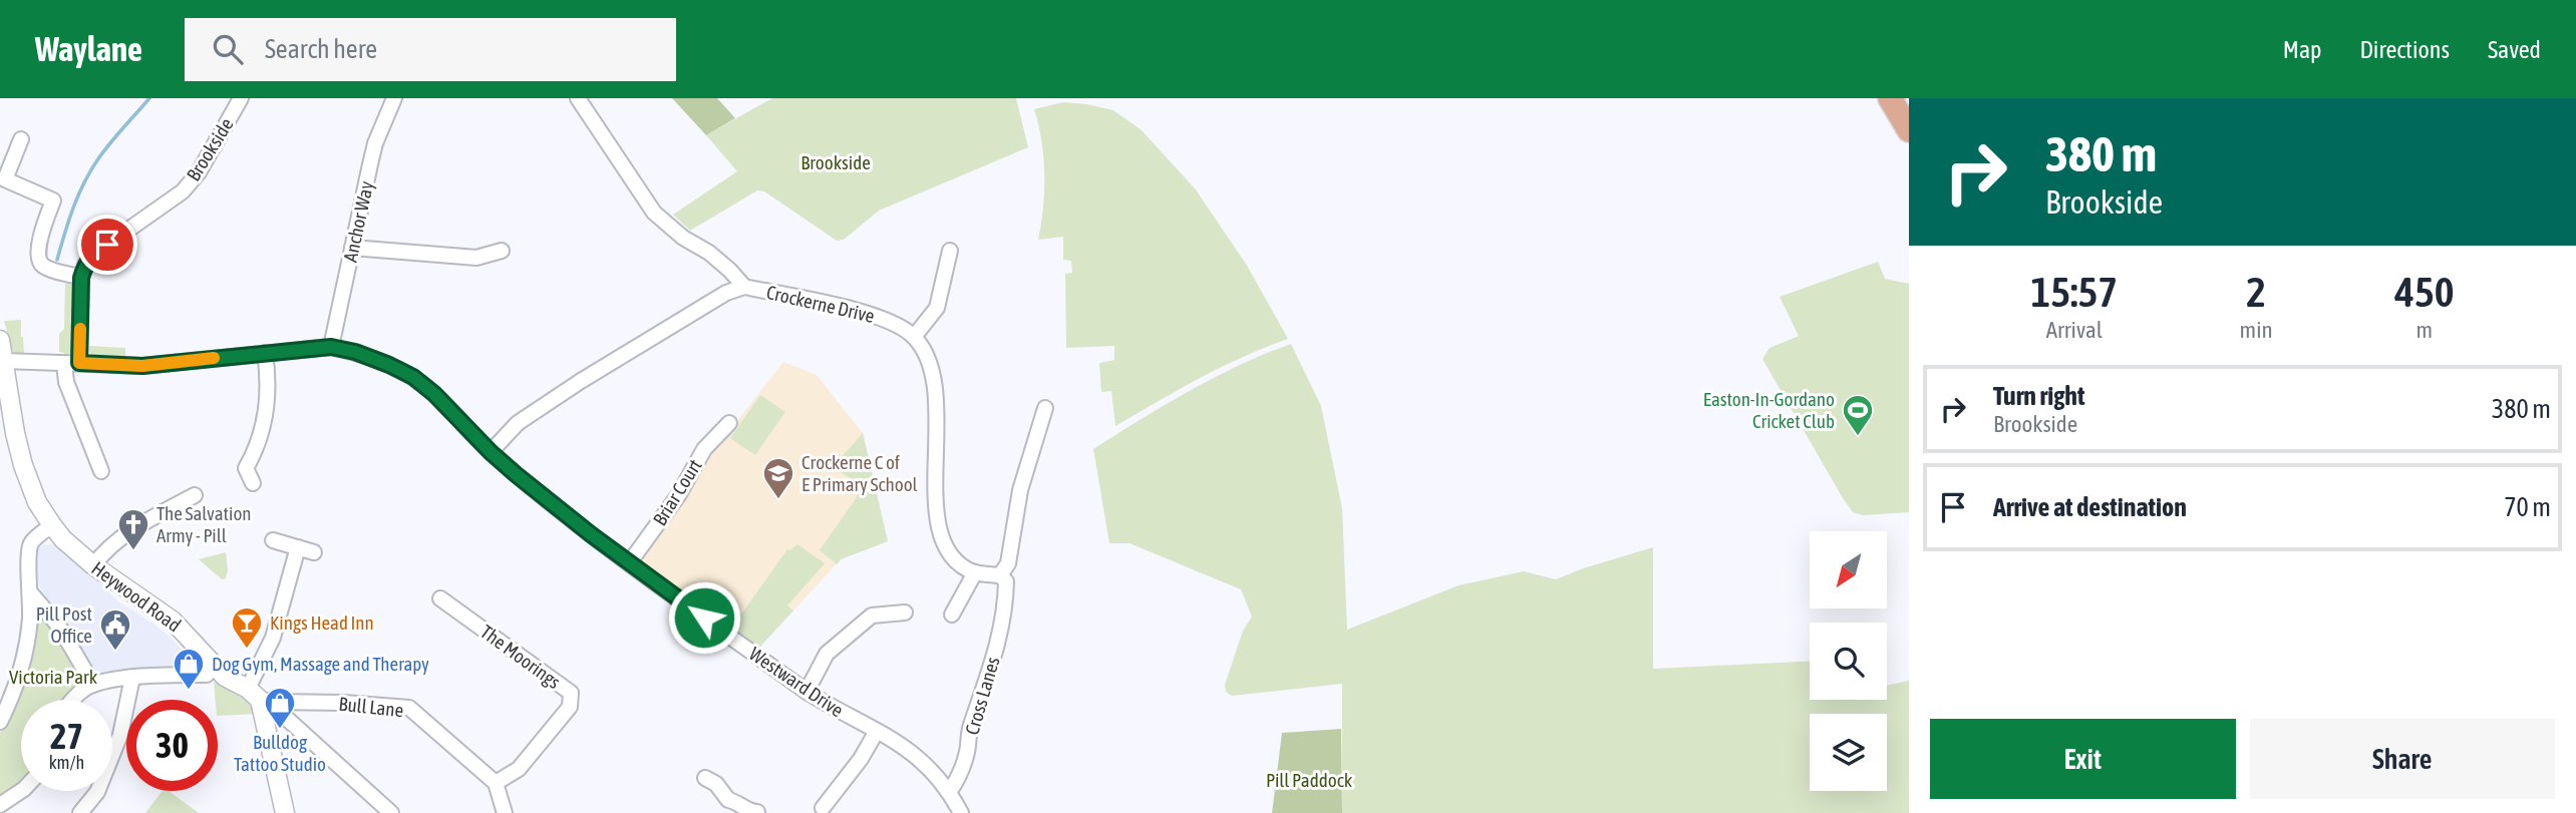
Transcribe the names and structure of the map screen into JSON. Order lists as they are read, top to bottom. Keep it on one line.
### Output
{"streets":{"street":["Brookside","Anchor Way","Crockerne Drive","Briar Court","Heywood Road","The Moorings","Westward Drive","Cross Lanes","Bull Lane"]},"crossings":[["Anchor Way","Westward Drive"],["Crockerne Drive","Westward Drive"],["Briar Court","Westward Drive"],["Heywood Road","Westward Drive"],["Heywood Road","Bull Lane"],["The Moorings","Bull Lane"],["Westward Drive","Cross Lanes"]],"parks":["Brookside","Victoria Park","Pill Paddock"],"places":{"sports":["Easton-In-Gordano Cricket Club"],"school or university":["Crockerne C of E Primary School"],"church":["The Salvation Army - Pill"],"bar":["Kings Head Inn"],"public building":["Pill Post Office"],"shop":["Dog Gym, Massage and Therapy","Bulldog Tattoo Studio"]},"north":"bottom left","page":{"header":"Waylane","search":"Search here","nav":["Map","Directions","Saved"],"turn":["380 m","Brookside"],"eta":["15:57","Arrival","2","min","450","m"],"list":[{"name":"Turn right","note":"Brookside","value":"380 m"},{"name":"Arrive at destination","value":"70 m"}],"speed":"27 km/h","limit":"30","buttons":["Exit","Share"]}}
